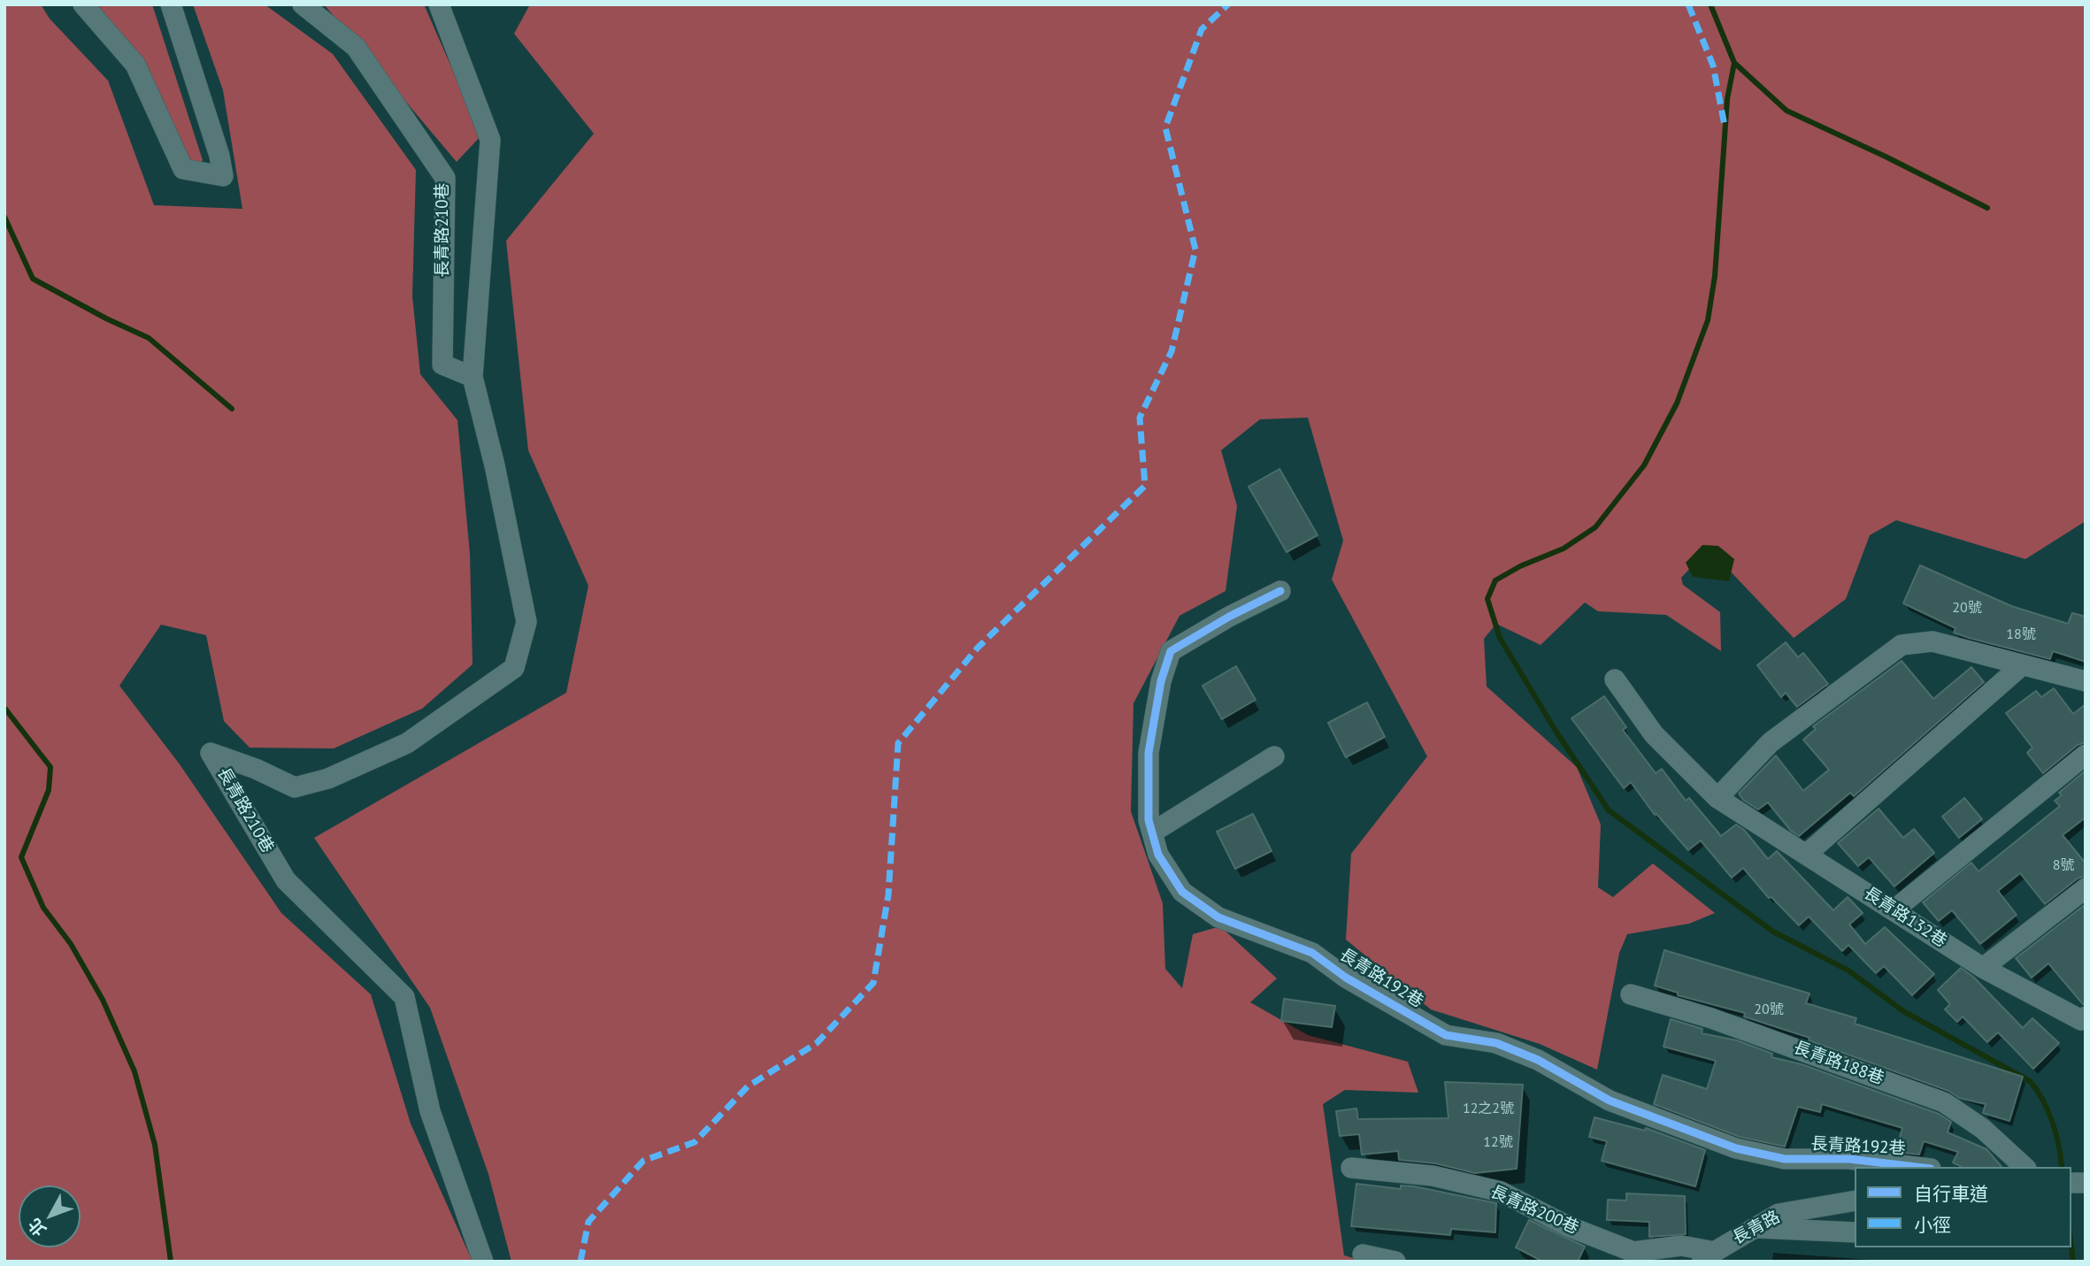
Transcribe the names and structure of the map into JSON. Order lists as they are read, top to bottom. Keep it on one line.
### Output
{"streets":{"street":["長青路210巷","長青路132巷","長青路192巷","長青路188巷","長青路200巷","長青路"]},"crossings":[["長青路200巷","長青路"]],"house_numbers":["20號","18號","8號","20號","12之2號","12號"],"legend":["自行車道","小徑"],"north":"bottom left"}
